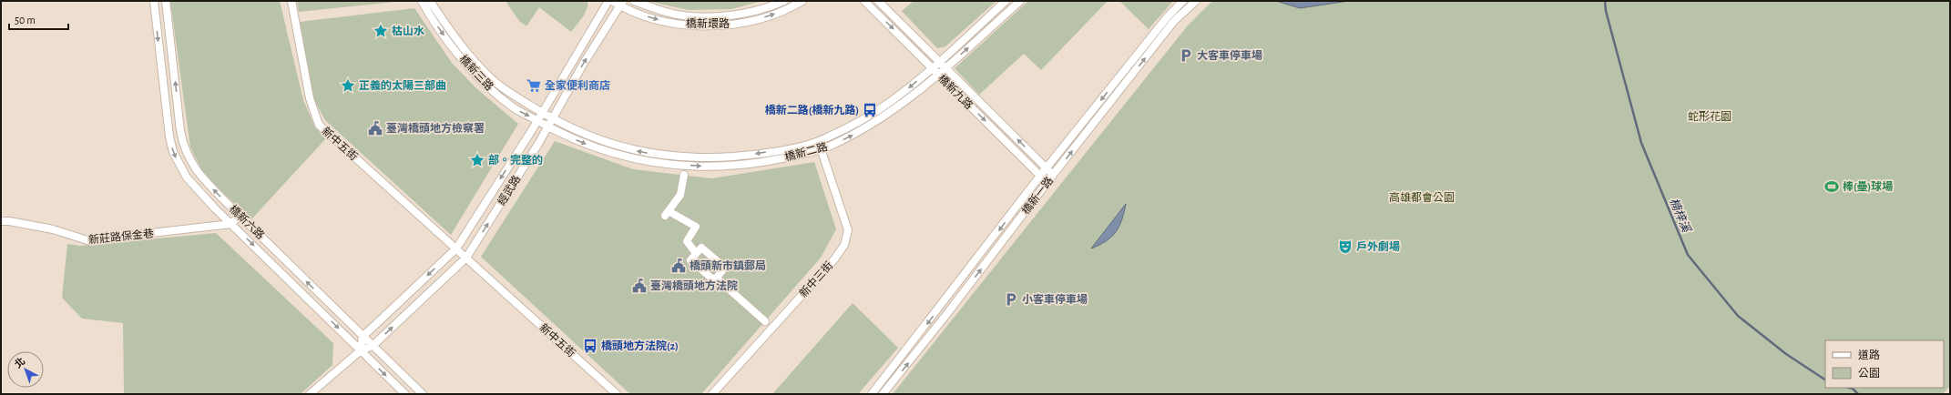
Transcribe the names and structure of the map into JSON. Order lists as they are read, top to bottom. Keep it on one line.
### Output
{"streets":{"street":["橋新環路","橋新三路","橋新九路","新中五街","橋新二路","經武路","橋新一路","橋新六路","新莊路保金巷","新中三街"]},"crossings":[["橋新環路","經武路"],["橋新三路","橋新二路"],["橋新三路","經武路"],["橋新九路","橋新二路"],["橋新九路","橋新一路"],["新中五街","經武路"],["橋新二路","經武路"],["橋新二路","新中三街"],["經武路","橋新六路"],["橋新六路","新莊路保金巷"]],"water":["楠梓溪"],"parks":["蛇形花園","高雄都會公園"],"places":{"place":["枯山水","正義的太陽三部曲","部。完整的"],"parking":["大客車停車場","小客車停車場"],"supermarket":["全家便利商店"],"bus stop":["橋新二路(橋新九路)","橋頭地方法院(2)"],"public building":["臺灣橋頭地方檢察署","橋頭新市鎮郵局","臺灣橋頭地方法院"],"sports":["棒(壘)球場"],"theatre":["戶外劇場"]},"legend":["道路","公園"],"scale_bar":"50 m","north":"top left"}
